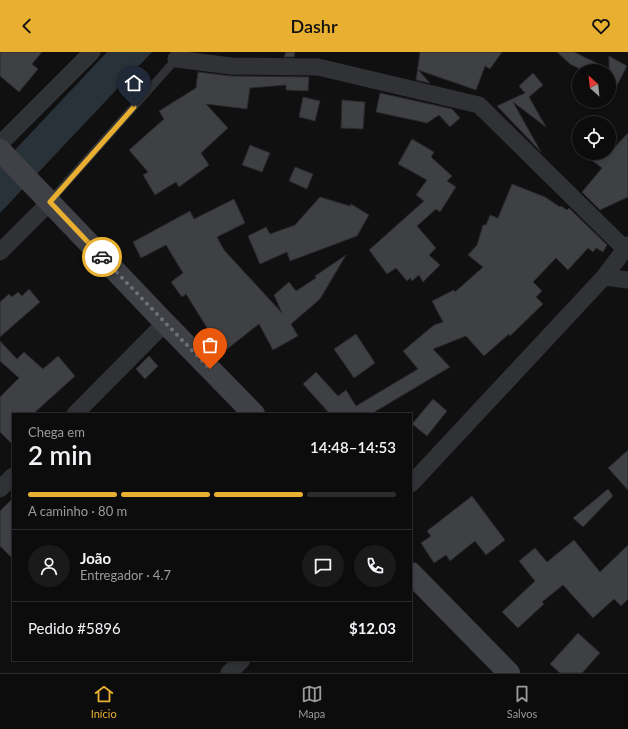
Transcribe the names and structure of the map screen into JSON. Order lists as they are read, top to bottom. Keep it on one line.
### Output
{"north":"top left","page":{"header":"Dashr","heading":["2 min","Chega em","14:48–14:53"],"panel":["João","Entregador · 4.7","Pedido #5896","$12.03"],"bar":"A caminho · 80 m","tabs":["Início","Mapa","Salvos"]}}
